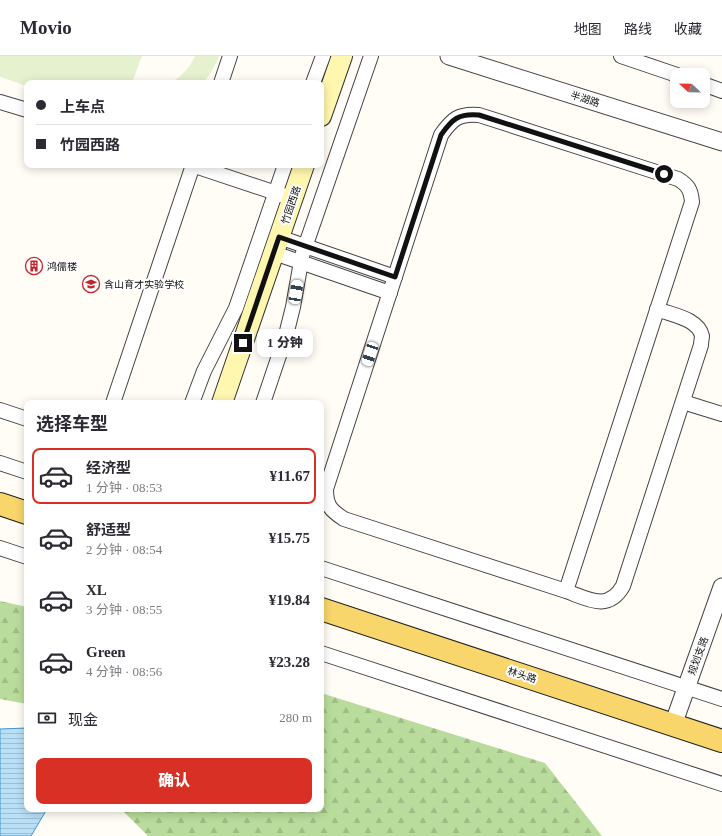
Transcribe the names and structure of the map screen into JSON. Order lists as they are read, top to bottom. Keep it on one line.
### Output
{"streets":{"main road":["竹园西路","林头路"],"street":["半湖路","规划支路"]},"crossings":[["规划支路","林头路"]],"places":{"building":["鸿儒楼"],"school or university":["含山育才实验学校"]},"north":"left","page":{"header":"Movio","nav":["地图","路线","收藏"],"banner":["上车点","竹园西路"],"bubble":"1 分钟","heading":"选择车型","list":[{"name":"经济型","note":"1 分钟 · 08:53","value":"¥11.67"},{"name":"舒适型","note":"2 分钟 · 08:54","value":"¥15.75"},{"name":"XL","note":"3 分钟 · 08:55","value":"¥19.84"},{"name":"Green","note":"4 分钟 · 08:56","value":"¥23.28"}],"pay":["现金","280 m"],"buttons":"确认"}}
